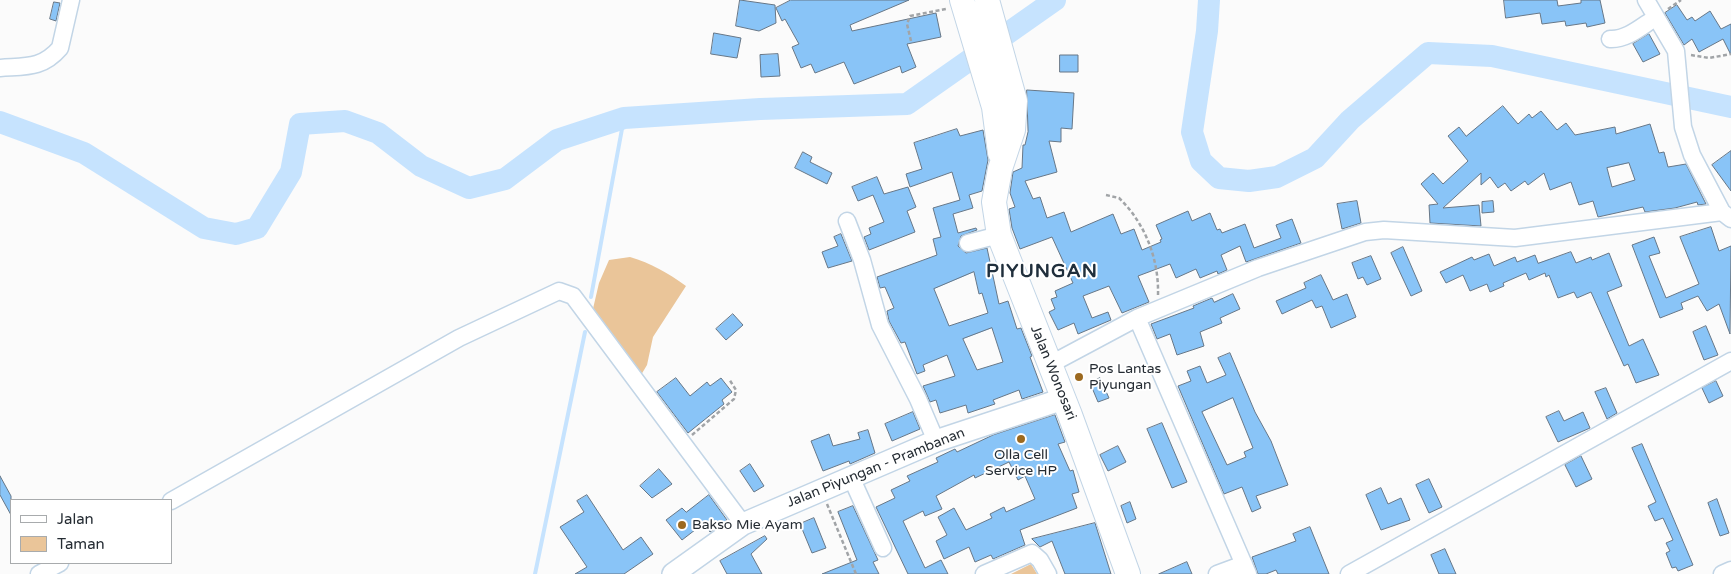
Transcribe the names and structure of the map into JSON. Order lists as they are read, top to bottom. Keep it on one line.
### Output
{"streets":{"highway":["Jalan Wonosari"],"main road":["Jalan Piyungan - Prambanan"]},"crossings":[["Jalan Wonosari","Jalan Piyungan - Prambanan"]],"districts":["PIYUNGAN"],"places":["Pos Lantas Piyungan","Olla Cell Service HP","Bakso Mie Ayam"],"legend":["Jalan","Taman"]}
